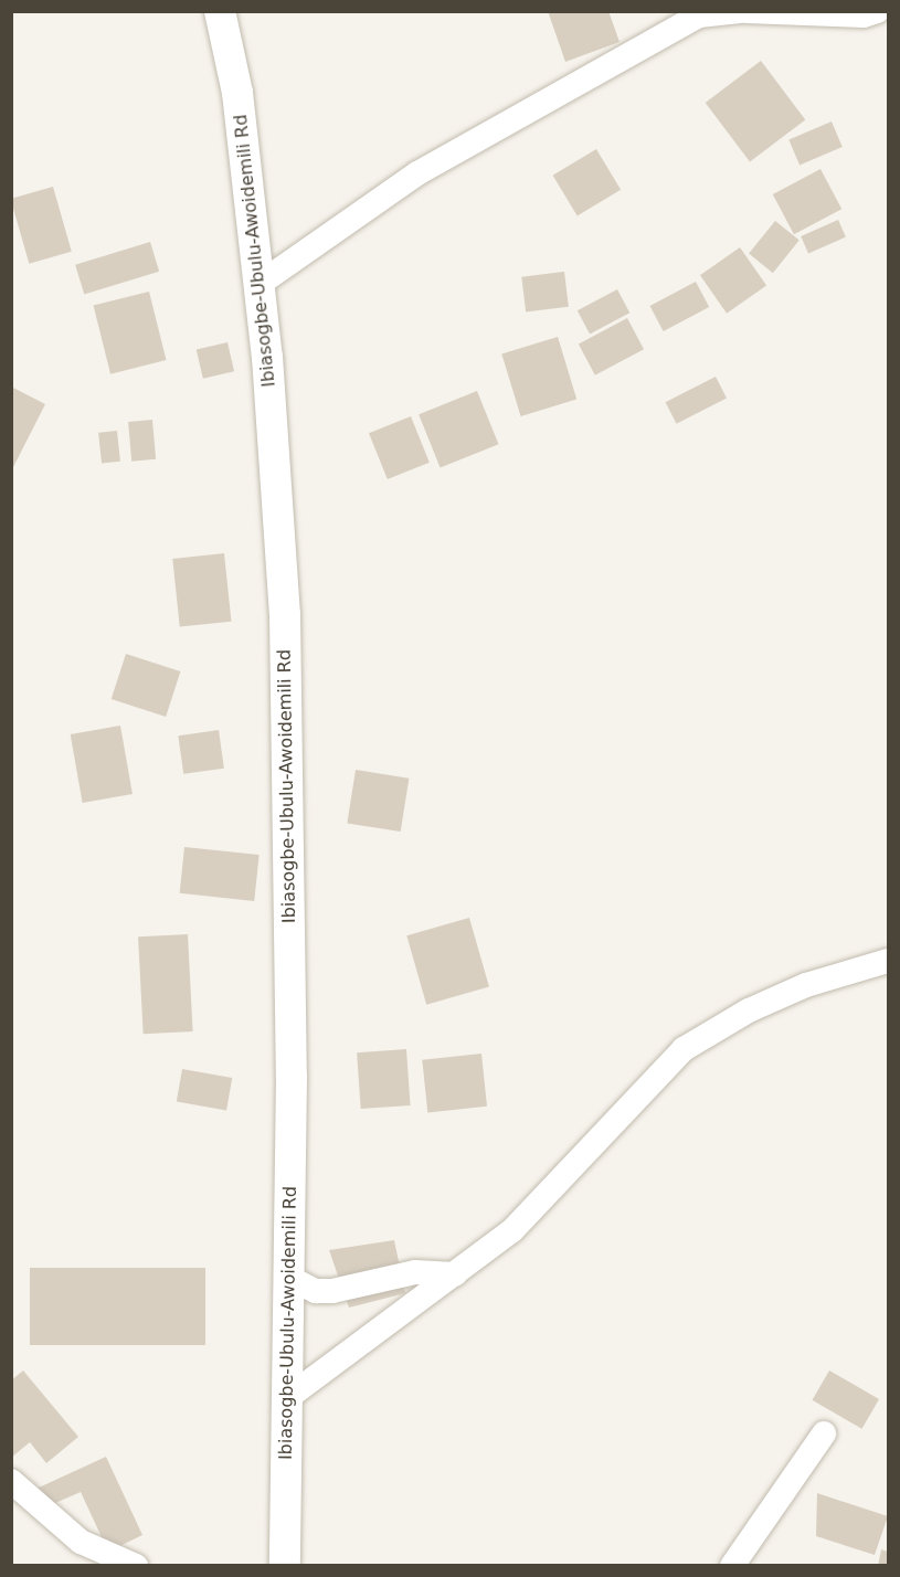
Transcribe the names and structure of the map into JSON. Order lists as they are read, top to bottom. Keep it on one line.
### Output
{"streets":{"street":["Ibiasogbe-Ubulu-Awoidemili Rd"]}}
